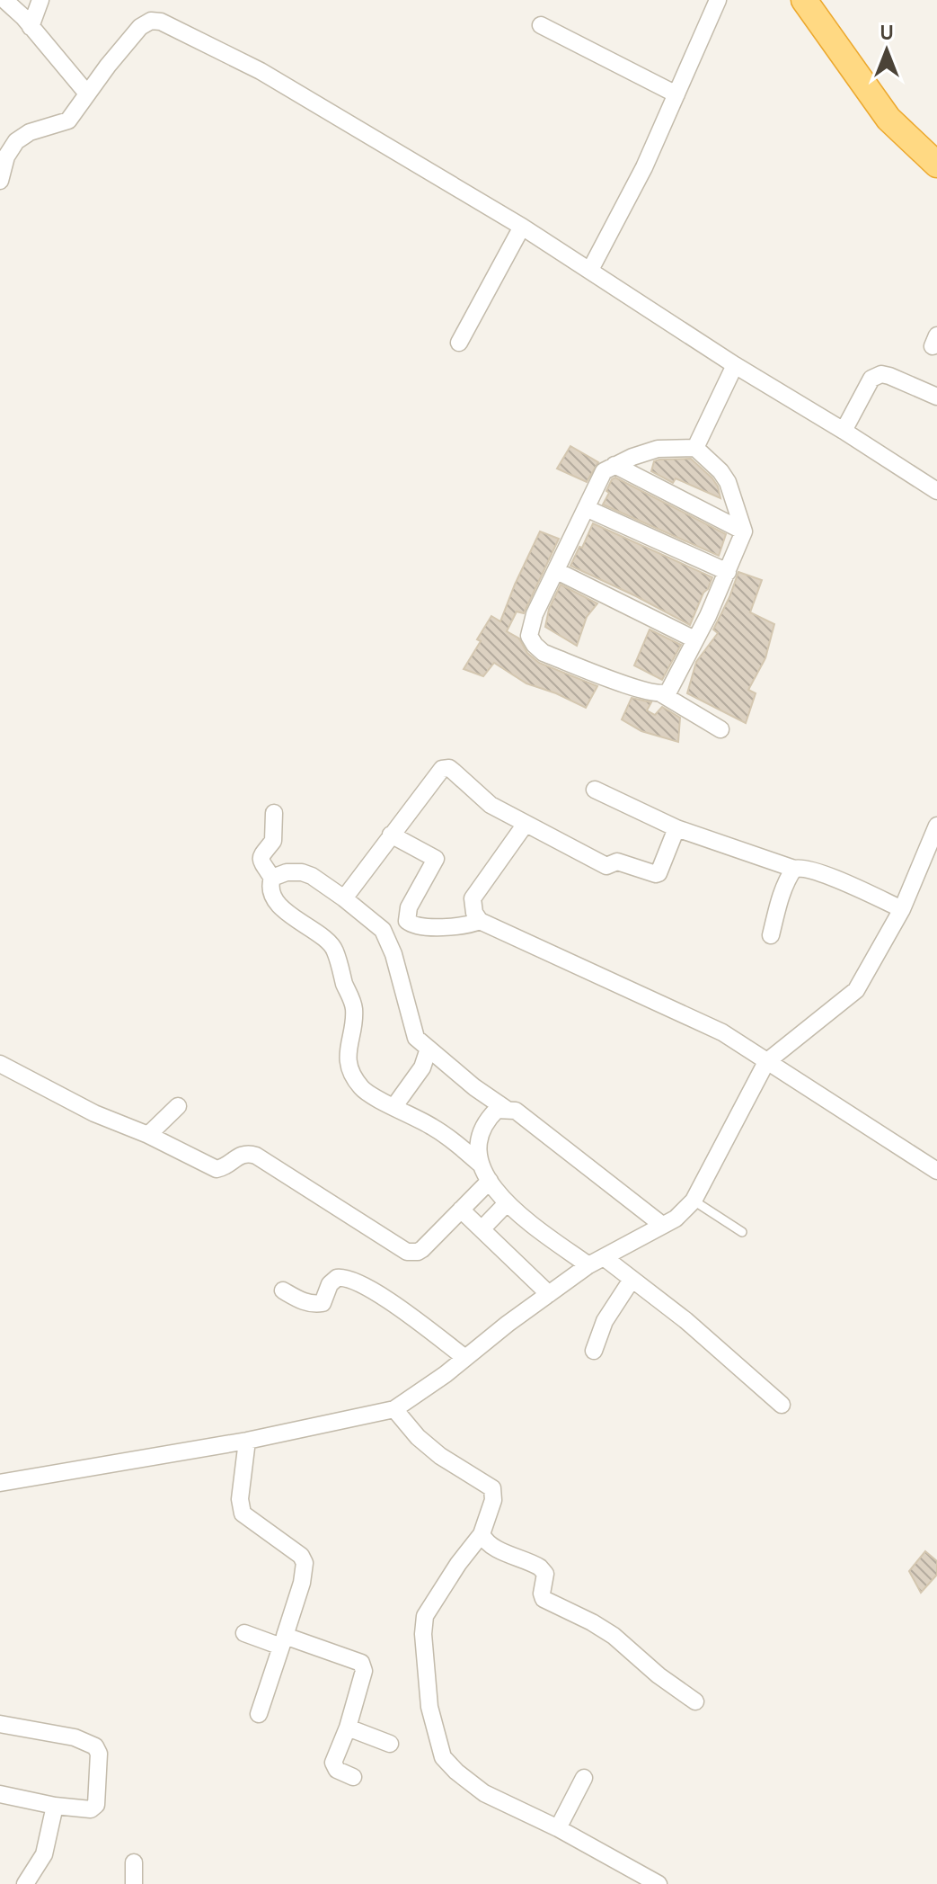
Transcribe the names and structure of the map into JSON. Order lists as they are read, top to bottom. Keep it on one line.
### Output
{"north":"top"}
